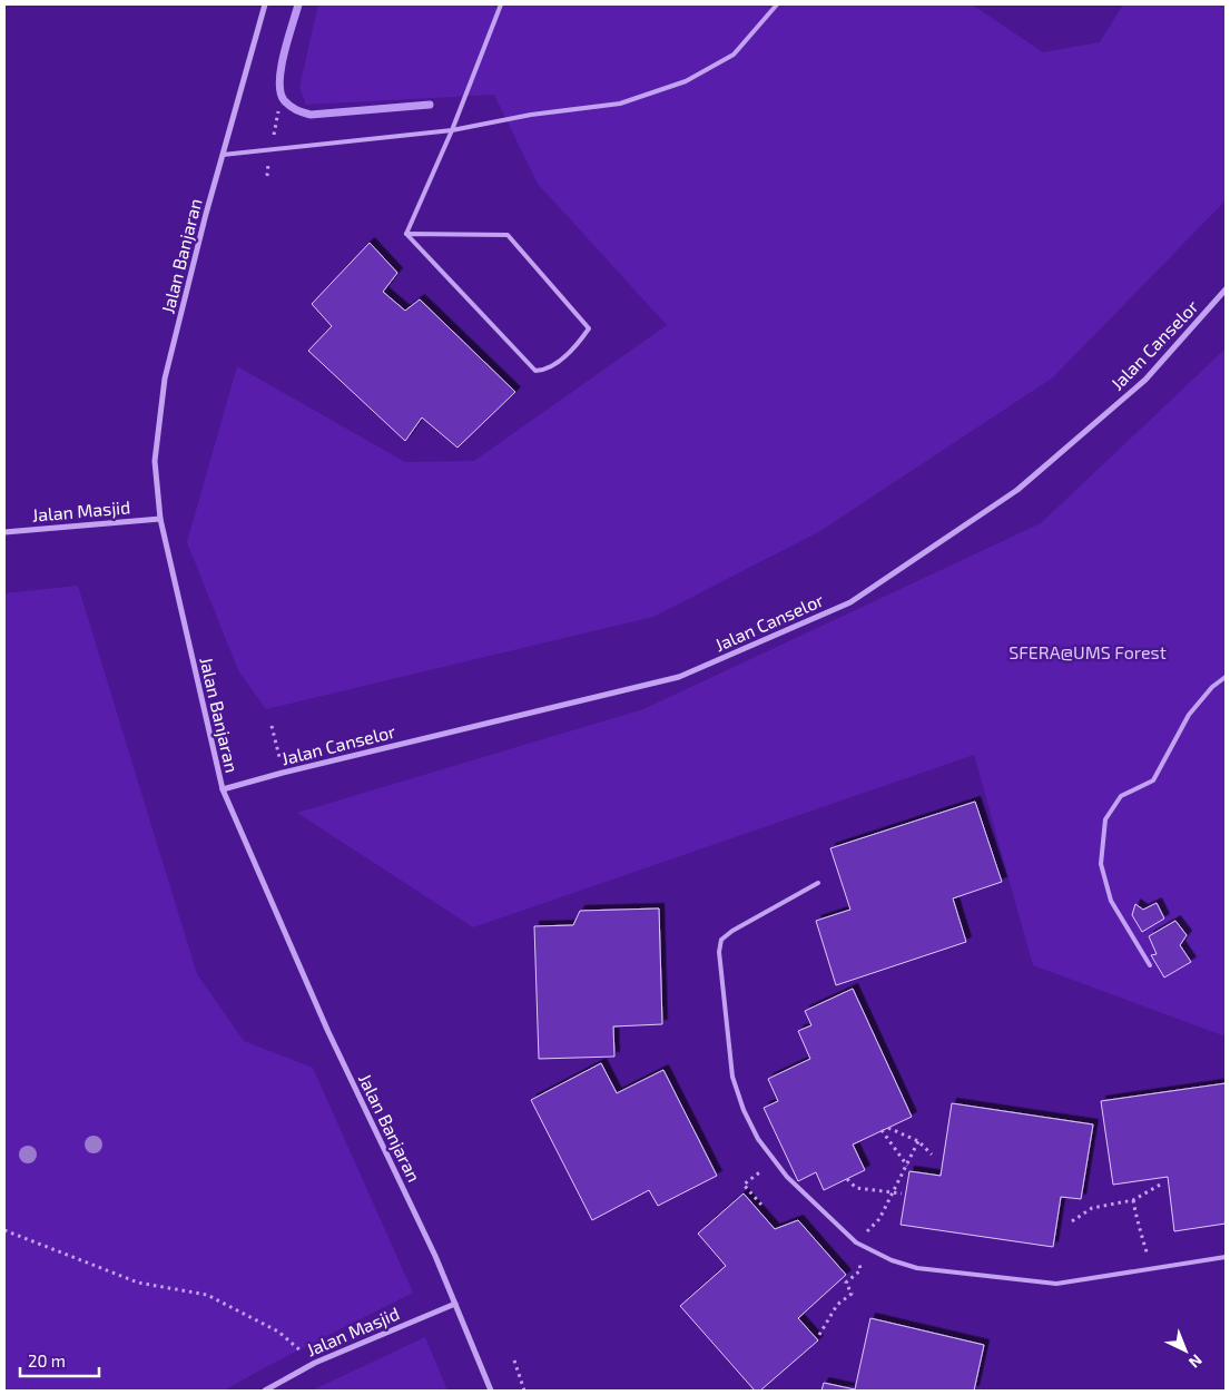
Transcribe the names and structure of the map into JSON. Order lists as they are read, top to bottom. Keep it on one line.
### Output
{"streets":{"street":["Jalan Banjaran","Jalan Canselor","Jalan Masjid"]},"crossings":[["Jalan Banjaran","Jalan Canselor"],["Jalan Banjaran","Jalan Masjid"]],"parks":["SFERA@UMS Forest"],"scale_bar":"20 m","north":"bottom right"}
